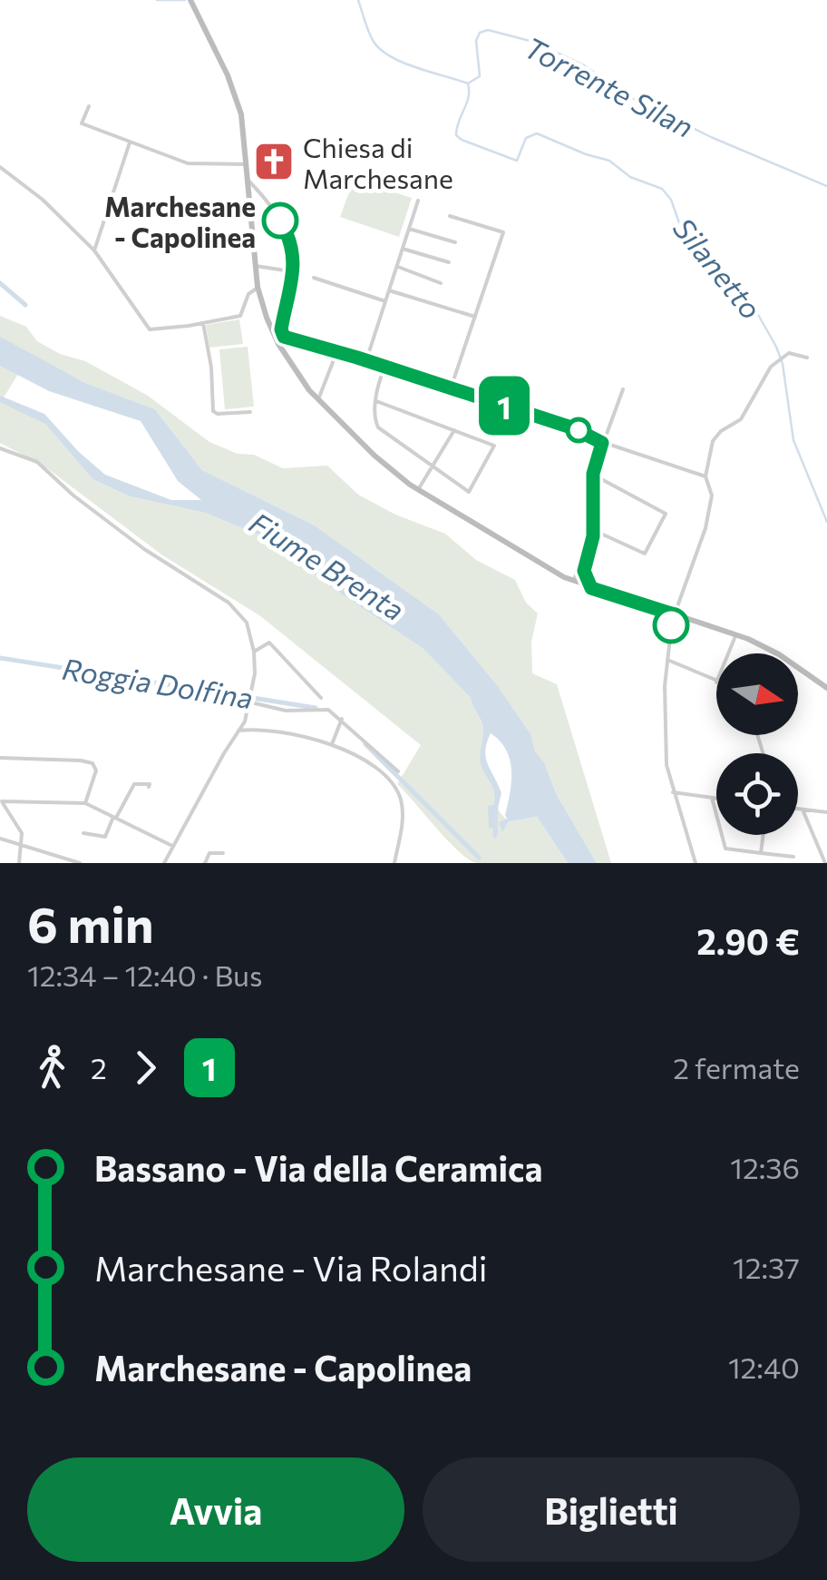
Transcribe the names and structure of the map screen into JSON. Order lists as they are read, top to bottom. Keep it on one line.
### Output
{"water":["Torrente Silan","Silanetto","Fiume Brenta","Roggia Dolfina"],"places":{"church":["Chiesa di Marchesane"],"other":["Marchesane - Capolinea"]},"lines":["bus line 1"],"north":"right","page":{"on_map":"1","heading":["6 min","12:34 – 12:40 · Bus","2.90 €"],"legs":["2","1","2 fermate"],"list":[{"name":"Bassano - Via della Ceramica","value":"12:36"},{"name":"Marchesane - Via Rolandi","value":"12:37"},{"name":"Marchesane - Capolinea","value":"12:40"}],"buttons":["Avvia","Biglietti"]}}
